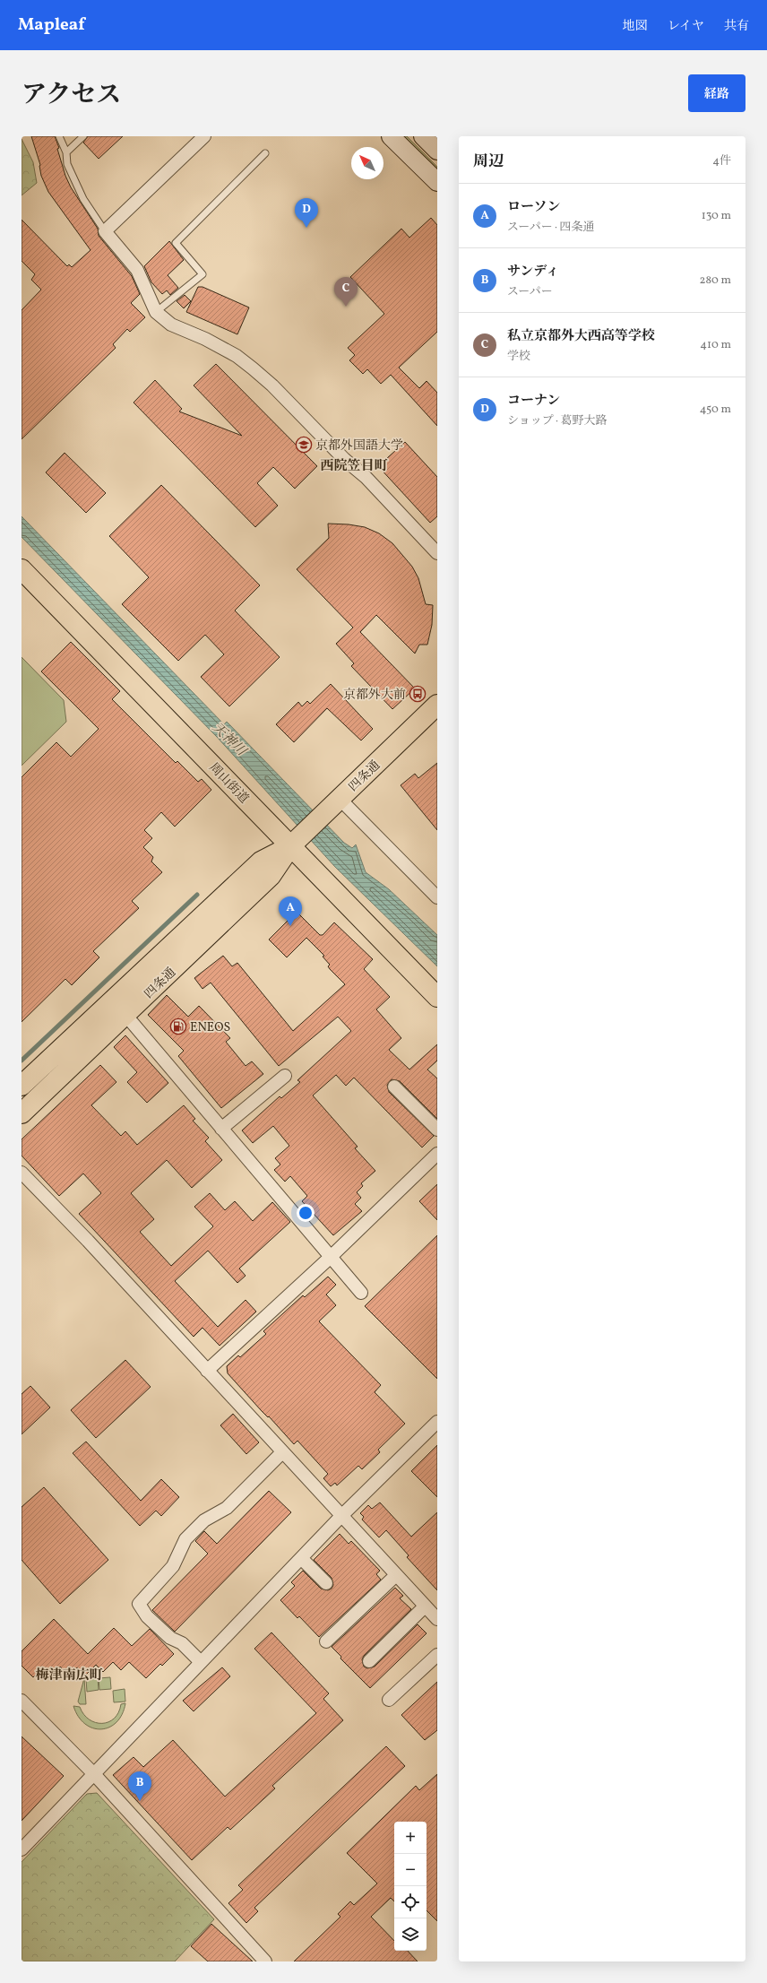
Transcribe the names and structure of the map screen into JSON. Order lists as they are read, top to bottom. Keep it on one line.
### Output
{"streets":{"main road":["四条通","周山街道"]},"crossings":[["四条通","周山街道"]],"districts":["西院笠目町","梅津南広町"],"water":["天神川"],"places":{"school or university":["京都外国語大学"],"bus stop":["京都外大前"],"fuel station":["ENEOS"]},"north":"top left","page":{"header":"Mapleaf","nav":["地図","レイヤ","共有"],"title":"アクセス","buttons":"経路","heading":["周辺","4件"],"list":[{"mark":"A","name":"ローソン","note":"スーパー · 四条通","value":"130 m"},{"mark":"B","name":"サンディ","note":"スーパー","value":"280 m"},{"mark":"C","name":"私立京都外大西高等学校","note":"学校","value":"410 m"},{"mark":"D","name":"コーナン","note":"ショップ · 葛野大路","value":"450 m"}],"pins":["D","C","A","B"],"map_buttons":["+","−"]}}
